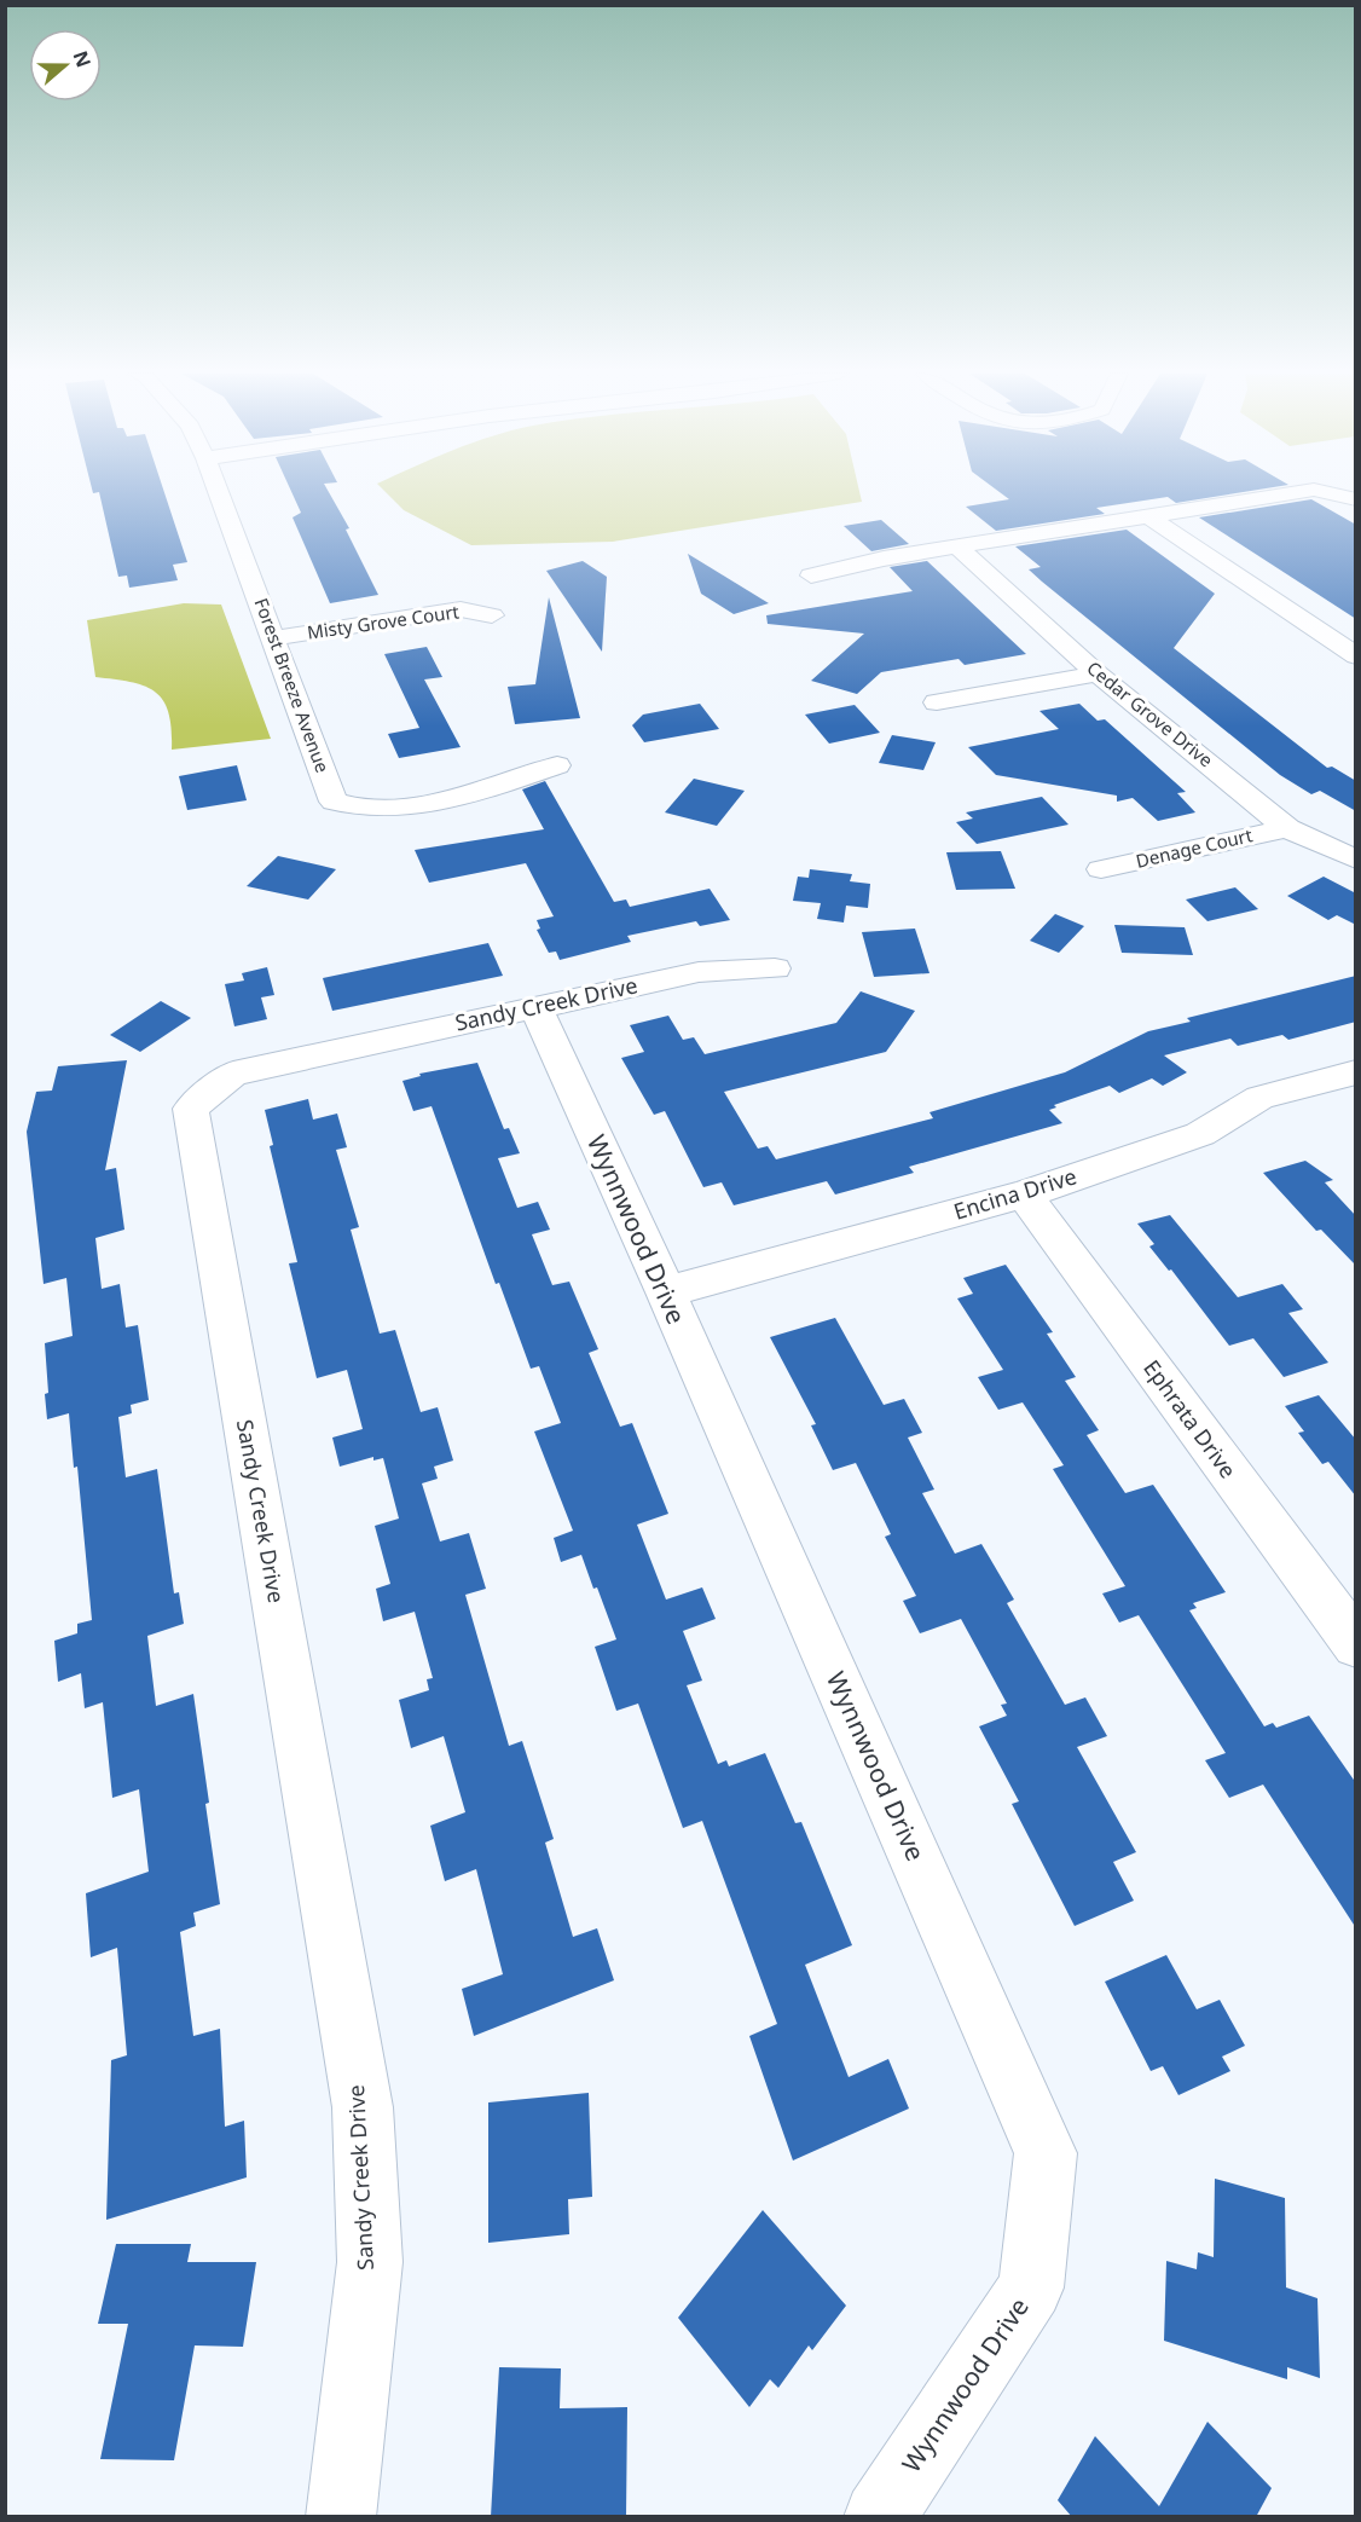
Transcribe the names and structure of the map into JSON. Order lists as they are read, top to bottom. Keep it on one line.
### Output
{"streets":{"street":["Misty Grove Court","Forest Breeze Avenue","Cedar Grove Drive","Denage Court","Sandy Creek Drive","Encina Drive","Wynnwood Drive","Ephrata Drive"]},"crossings":[["Misty Grove Court","Forest Breeze Avenue"],["Cedar Grove Drive","Denage Court"],["Sandy Creek Drive","Wynnwood Drive"],["Encina Drive","Wynnwood Drive"],["Encina Drive","Ephrata Drive"]],"north":"right"}
